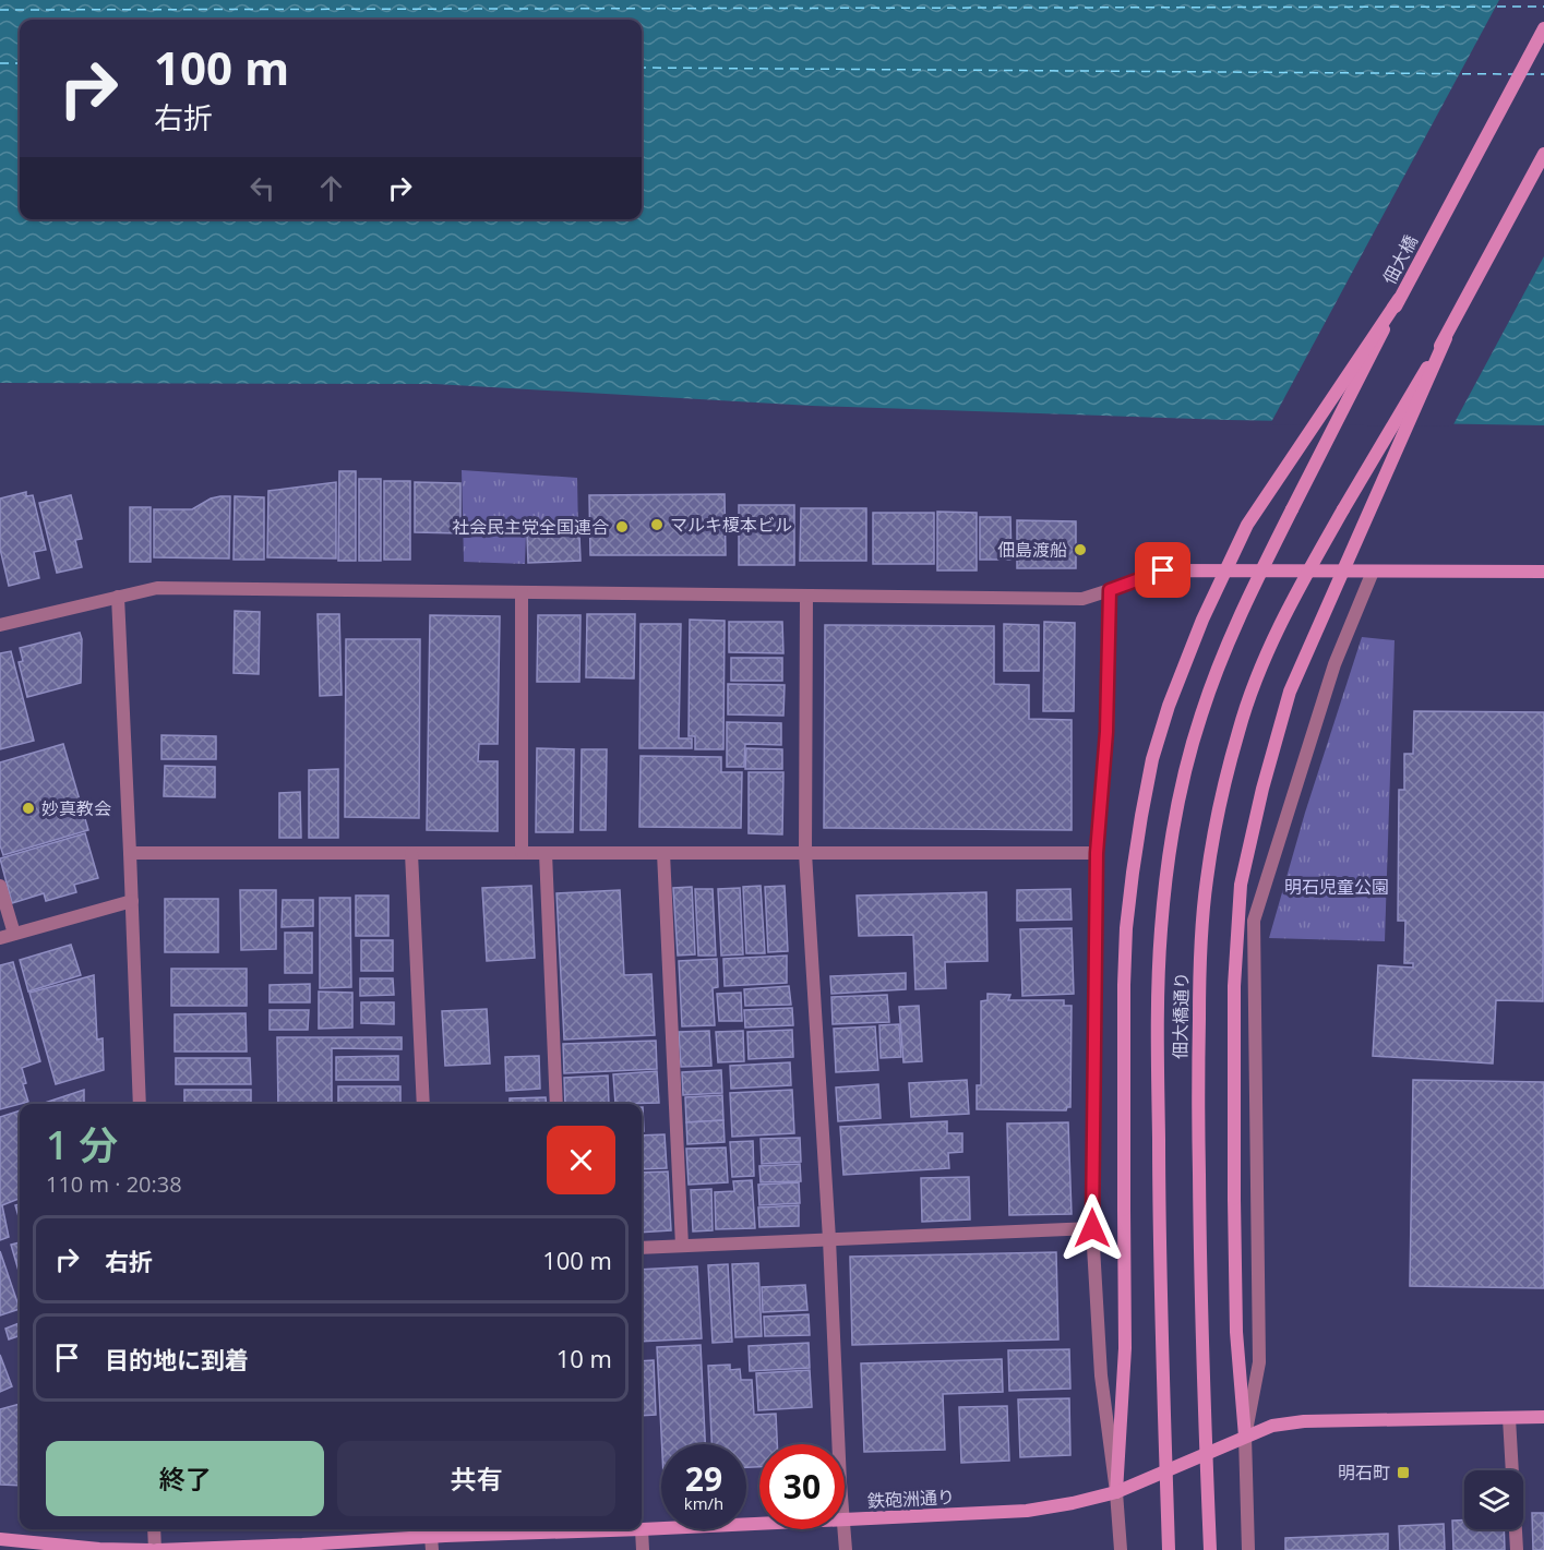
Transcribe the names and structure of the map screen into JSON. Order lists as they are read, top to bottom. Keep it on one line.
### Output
{"streets":{"main road":["佃大橋","佃大橋通り","鉄砲洲通り"]},"crossings":[["佃大橋","佃大橋通り"]],"parks":["明石児童公園"],"places":{"other":["マルキ榎本ビル","社会民主党全国連合","佃島渡船","妙真教会"],"transit":["明石町"]},"page":{"turn":["100 m","右折"],"heading":["1 分","110 m · 20:38"],"list":[{"name":"右折","value":"100 m"},{"name":"目的地に到着","value":"10 m"}],"buttons":["終了","共有"],"speed":"29 km/h","limit":"30"}}
